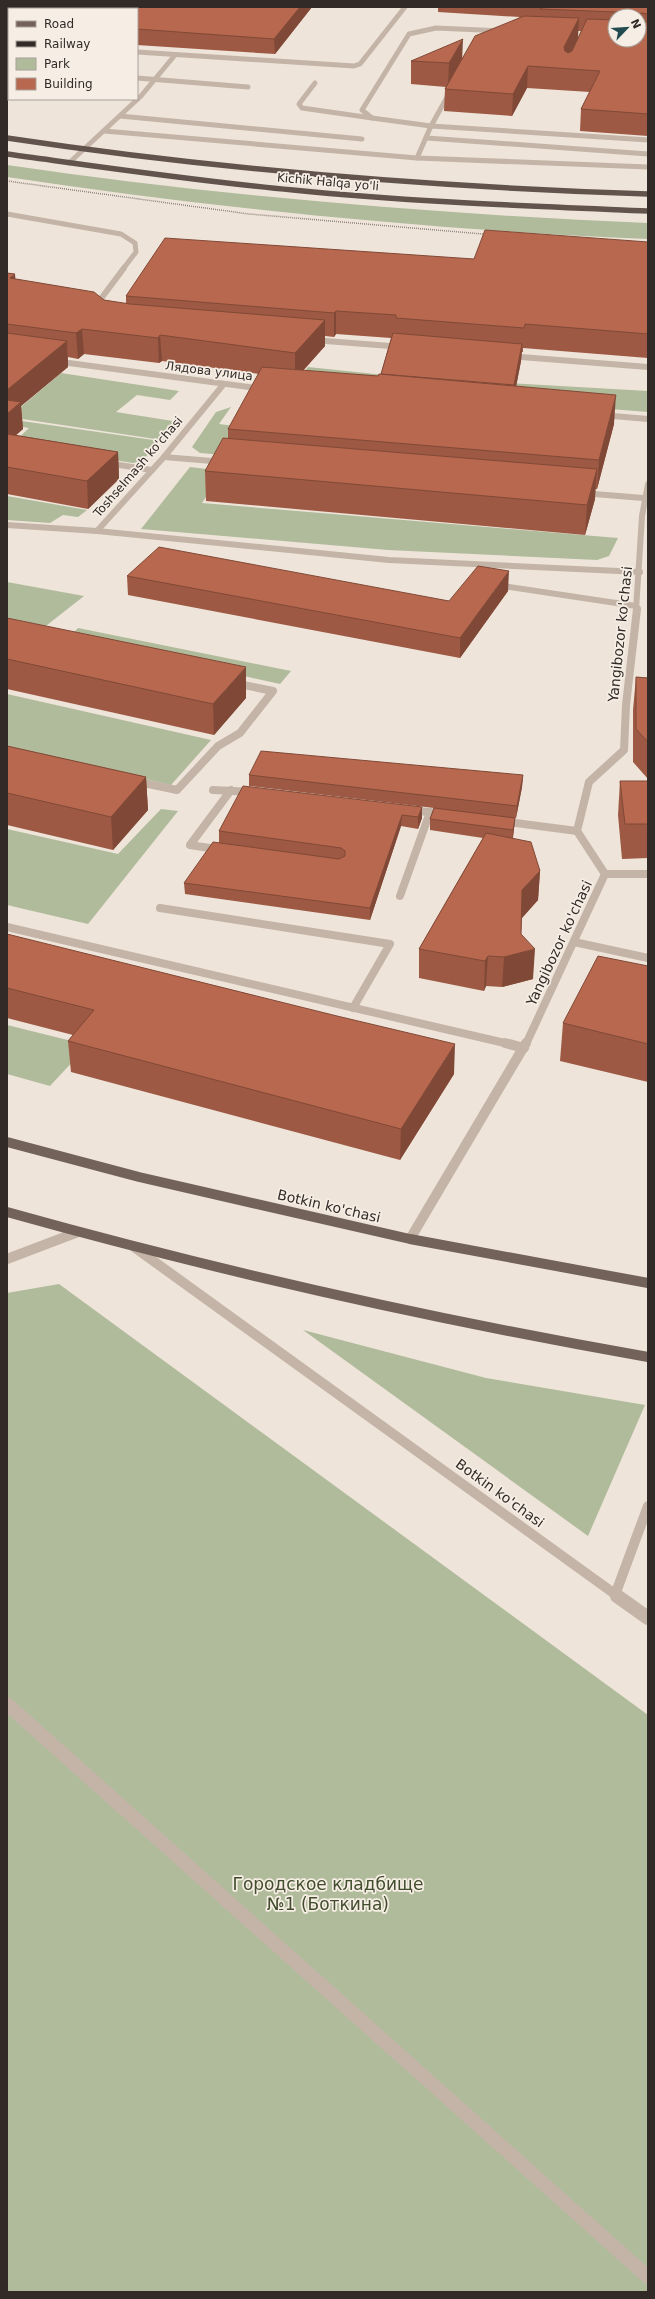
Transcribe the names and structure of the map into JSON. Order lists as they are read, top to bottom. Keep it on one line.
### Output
{"streets":{"highway":["Kichik Halqa yo'li"],"main road":["Botkin ko'chasi"],"street":["Лядова улица","Toshselmash ko'chasi","Yangibozor ko'chasi"]},"crossings":[["Лядова улица","Toshselmash ko'chasi"],["Yangibozor ko'chasi","Botkin ko'chasi"]],"parks":["Городское кладбище №1 (Боткина)"],"legend":["Road","Railway","Park","Building"],"north":"top right"}
